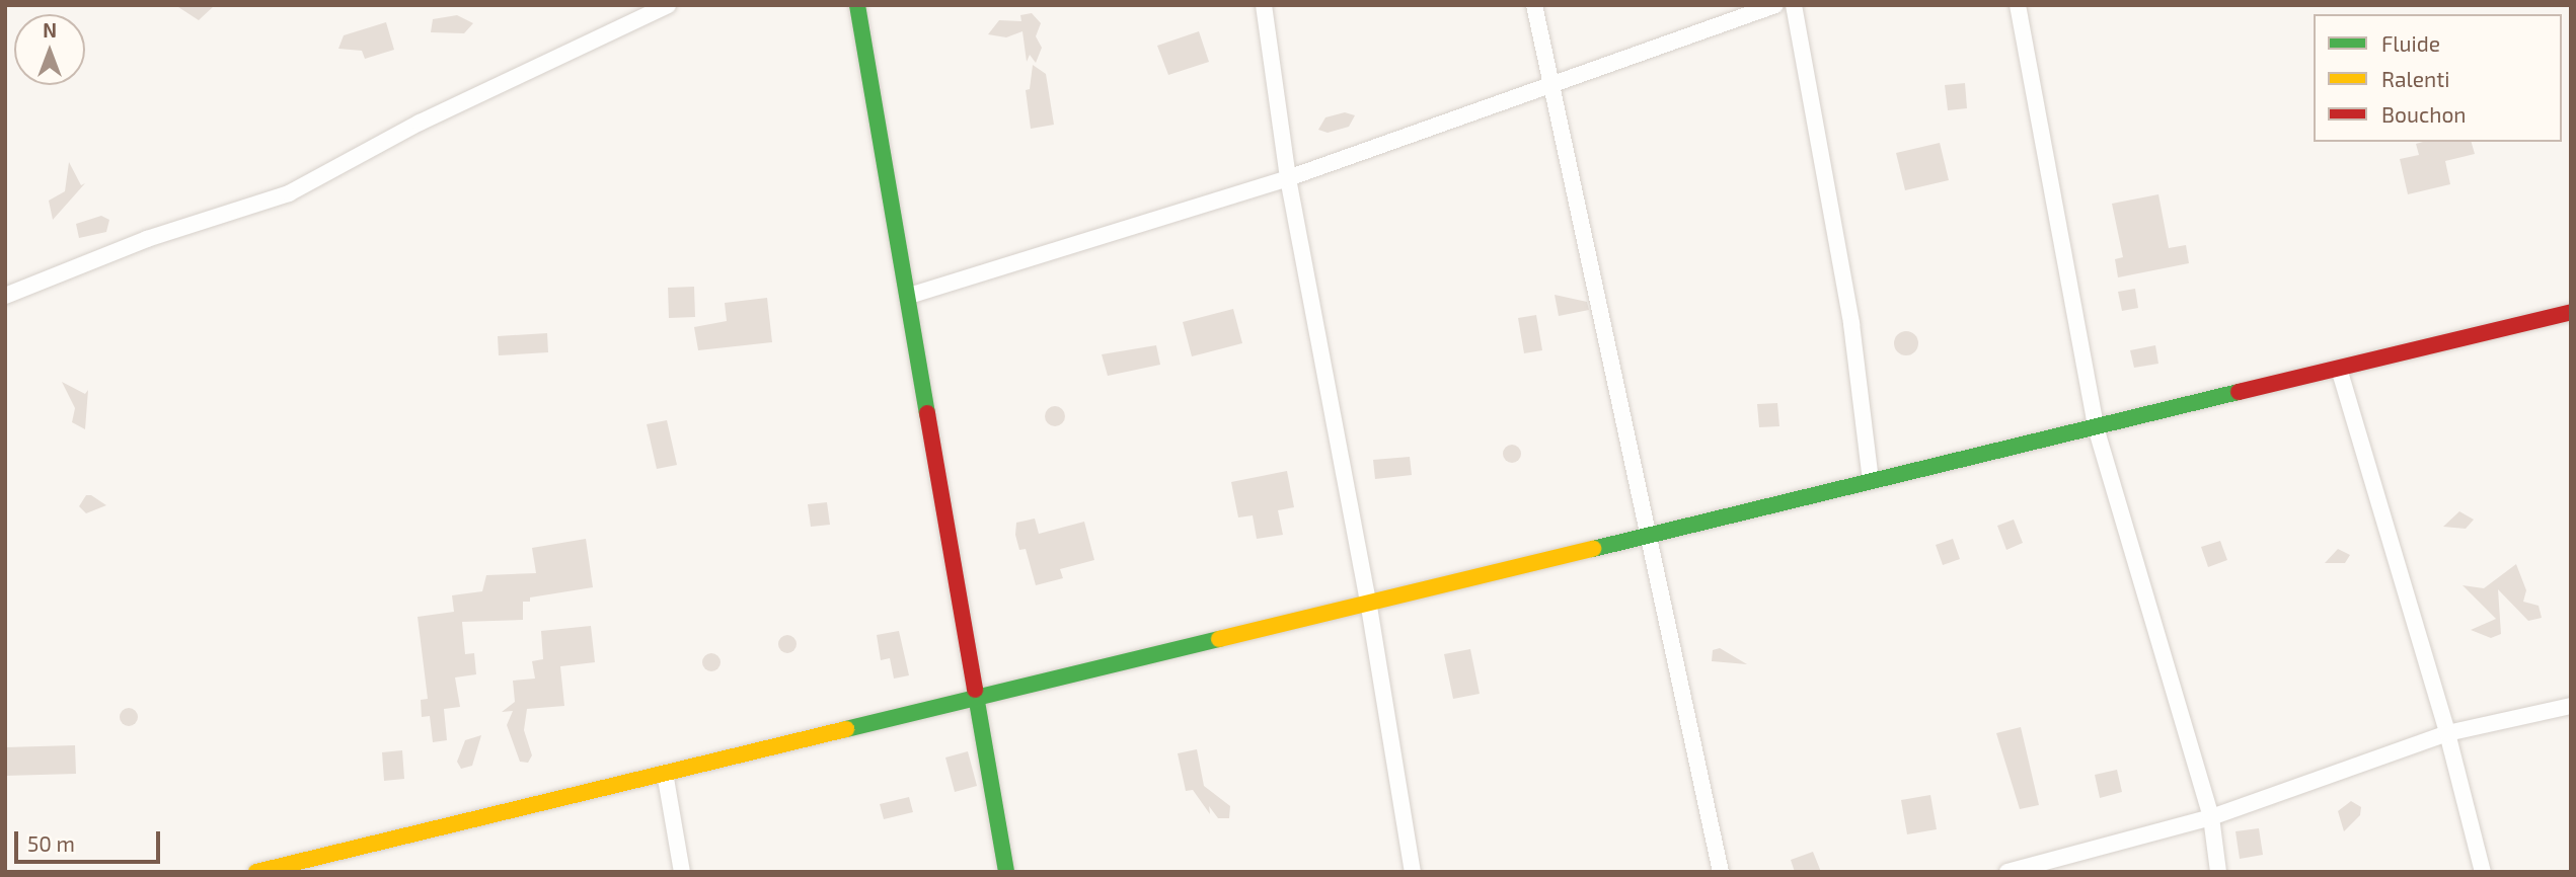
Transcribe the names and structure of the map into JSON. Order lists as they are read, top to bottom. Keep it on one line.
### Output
{"legend":["Fluide","Ralenti","Bouchon"],"scale_bar":"50 m","north":"top"}
